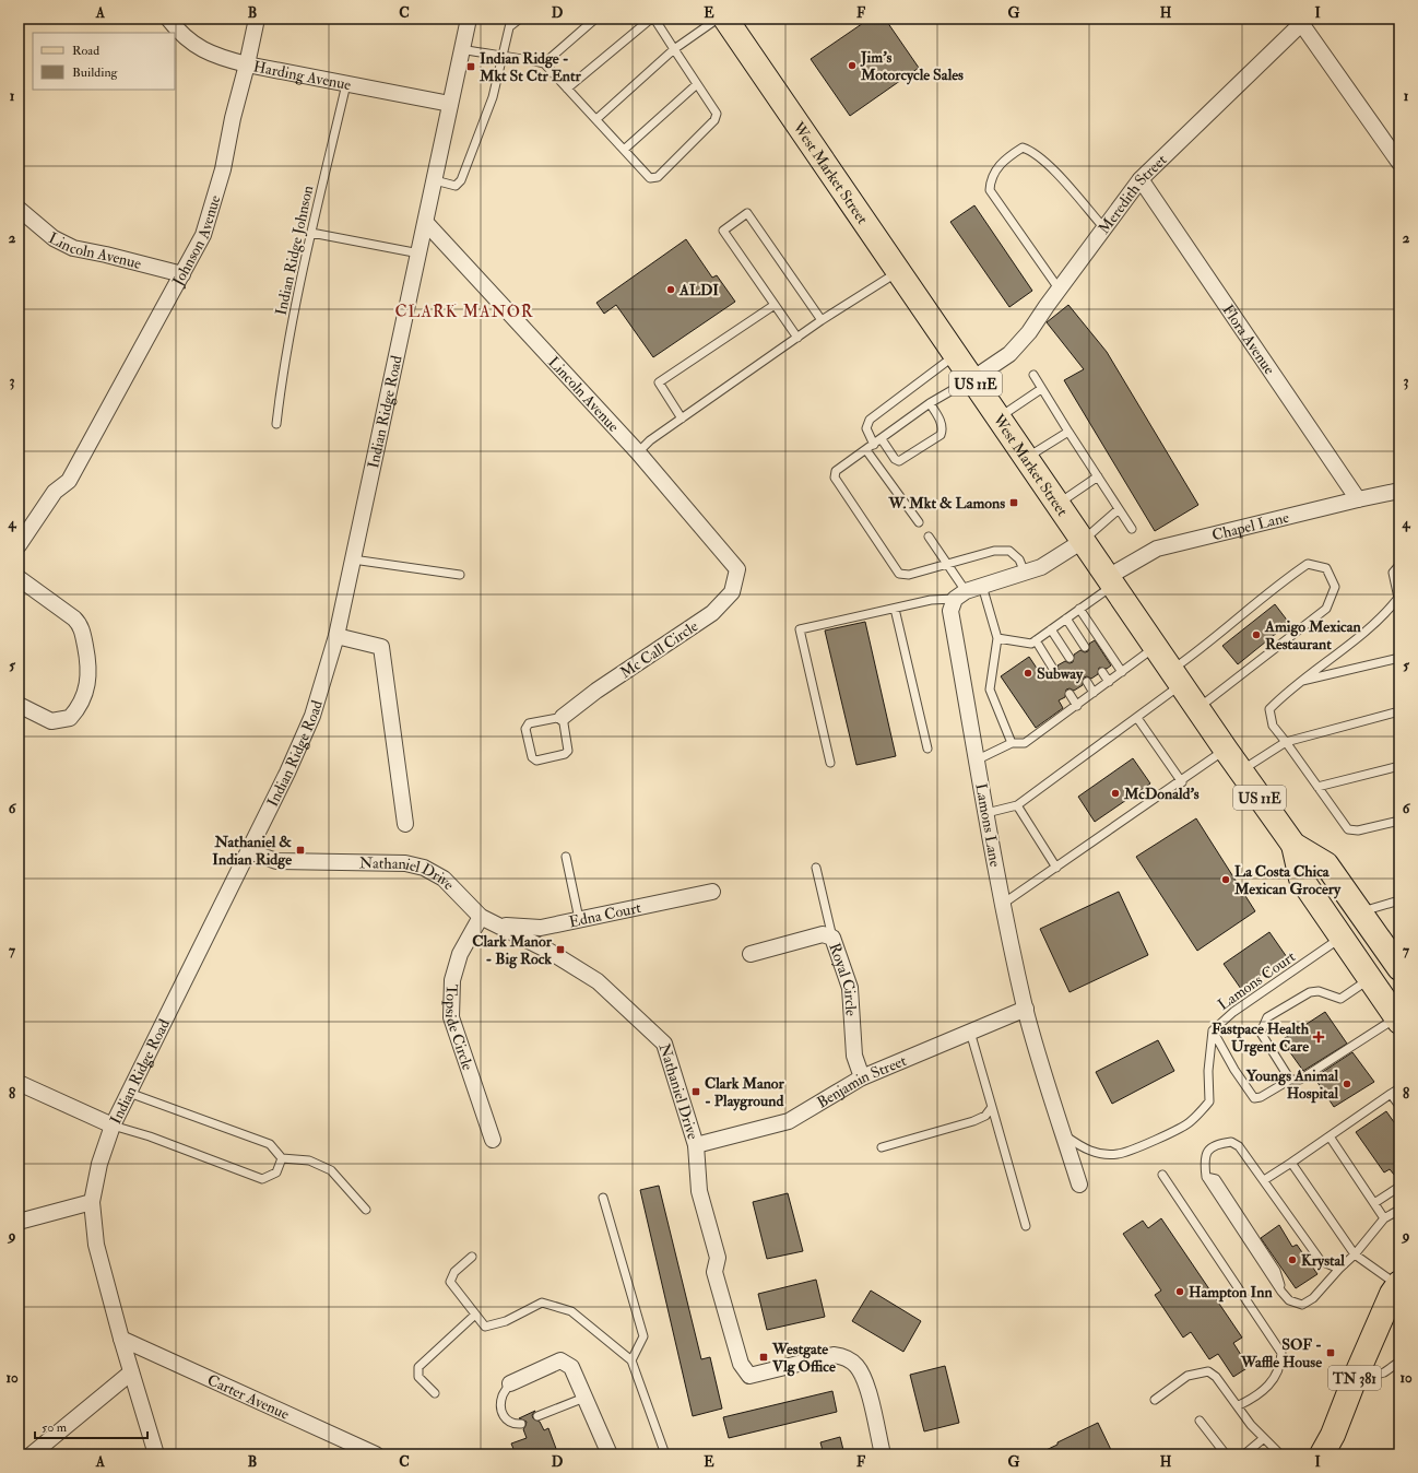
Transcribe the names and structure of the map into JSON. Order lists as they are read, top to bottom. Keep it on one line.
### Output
{"streets":{"main road":["West Market Street","US 11E","TN 381"],"street":["Harding Avenue","Meredith Street","Johnson Avenue","Lincoln Avenue","Flora Avenue","Indian Ridge Road","Chapel Lane","Mc Call Circle","Lamons Lane","Nathaniel Drive","Edna Court","Royal Circle","Topside Circle","Benjamin Street","Carter Avenue"],"lane":["Indian Ridge Johnson","Lamons Court"]},"crossings":[["Harding Avenue","Johnson Avenue"],["Harding Avenue","Indian Ridge Johnson"],["Harding Avenue","Indian Ridge Road"],["West Market Street","Meredith Street"],["West Market Street","Chapel Lane"],["West Market Street","Lamons Court"],["Meredith Street","Flora Avenue"],["Johnson Avenue","Lincoln Avenue"],["Lincoln Avenue","Indian Ridge Road"],["Lincoln Avenue","Mc Call Circle"],["Flora Avenue","Chapel Lane"],["Indian Ridge Road","Nathaniel Drive"],["Indian Ridge Road","Carter Avenue"],["Lamons Lane","Lamons Court"],["Lamons Lane","Benjamin Street"],["Nathaniel Drive","Edna Court"],["Nathaniel Drive","Topside Circle"],["Nathaniel Drive","Benjamin Street"],["Royal Circle","Benjamin Street"]],"districts":["CLARK MANOR"],"places":{"other":["Jim's Motorcycle Sales","ALDI","Amigo Mexican Restaurant","Subway","McDonald's","La Costa Chica Mexican Grocery","Youngs Animal Hospital","Krystal","Hampton Inn"],"transit":["Indian Ridge - Mkt St Ctr Entr","W. Mkt & Lamons","Nathaniel & Indian Ridge","Clark Manor - Big Rock","Clark Manor - Playground","SOF - Waffle House","Westgate Vlg Office"],"health":["Fastpace Health Urgent Care"]},"legend":["Road","Building"],"scale_bar":"50 m","grid":{"columns":["A","B","C","D","E","F","G","H","I"],"rows":["1","2","3","4","5","6","7","8","9","10"]}}
